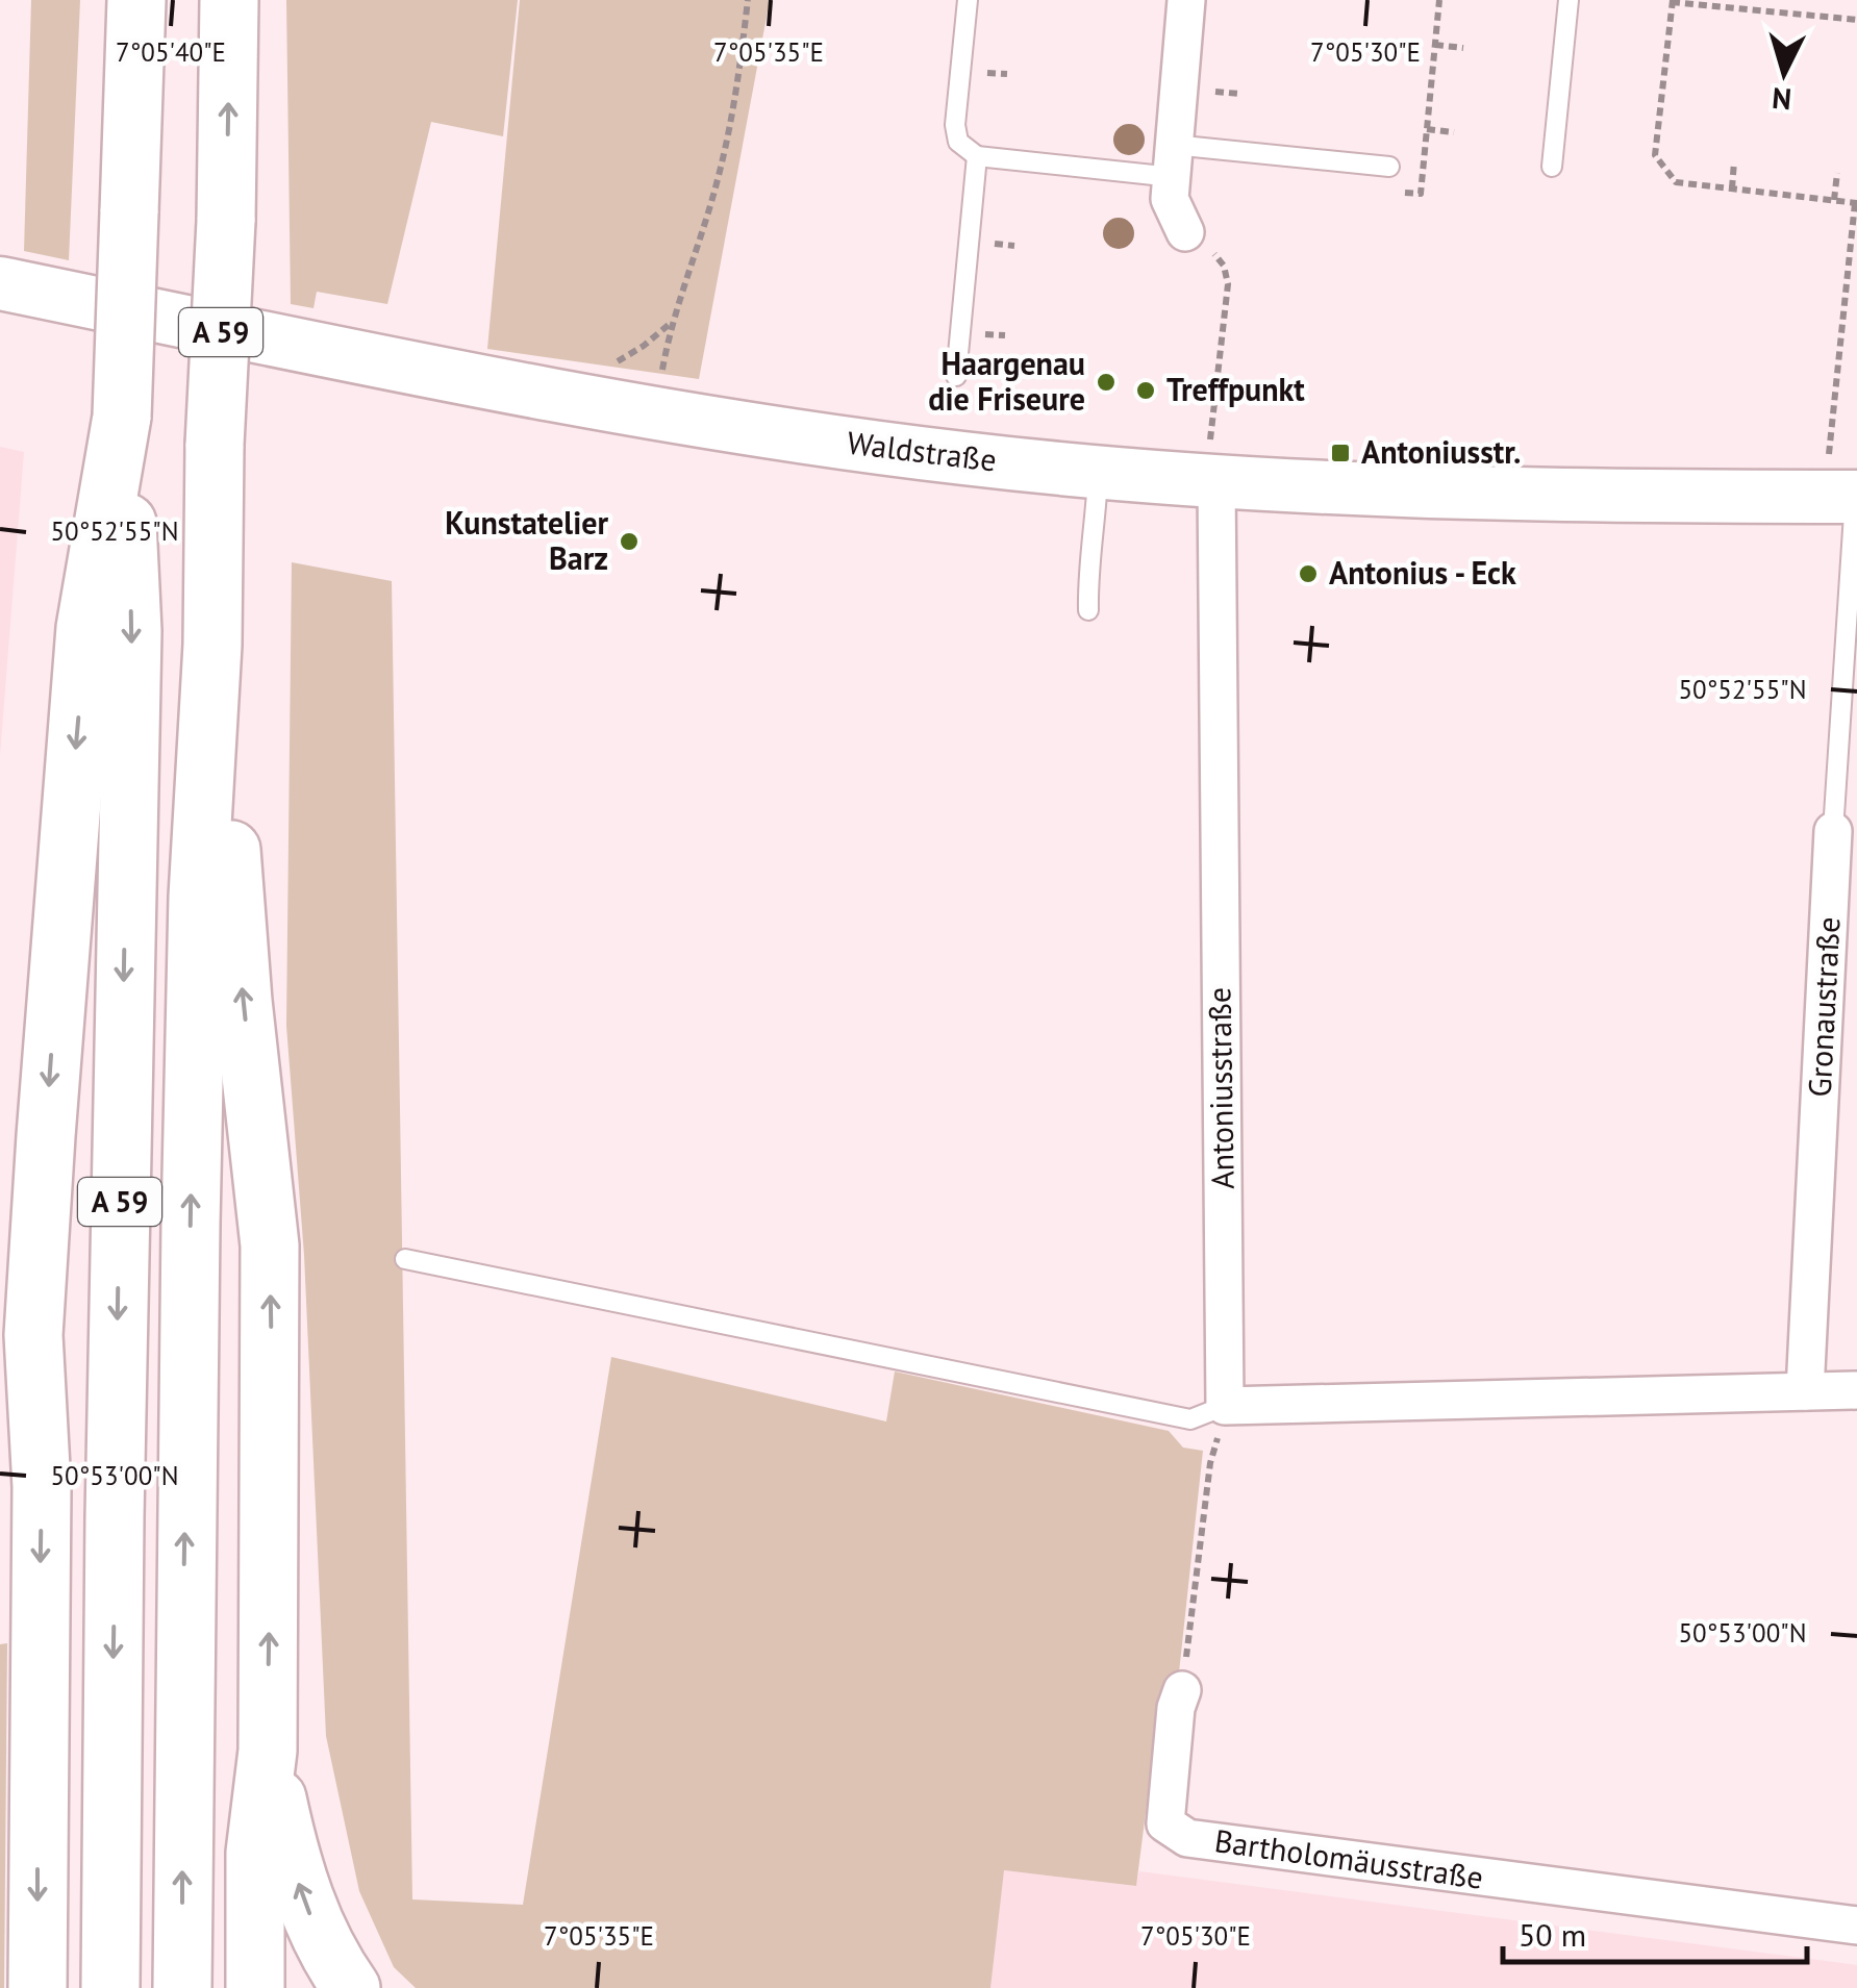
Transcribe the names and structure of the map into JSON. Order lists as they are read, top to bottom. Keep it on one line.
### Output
{"streets":{"highway":["A 59"],"main road":["Waldstraße"],"street":["Gronaustraße","Antoniusstraße","Bartholomäusstraße"]},"crossings":[["Waldstraße","Gronaustraße"],["Waldstraße","Antoniusstraße"]],"places":{"other":["Haargenau die Friseure","Treffpunkt","Kunstatelier Barz","Antonius - Eck"],"transit":["Antoniusstr."]},"scale_bar":"50 m","north":"bottom","coordinates":["7°05'40\"E","7°05'35\"E","7°05'30\"E","50°52'55\"N","50°53'00\"N"]}
